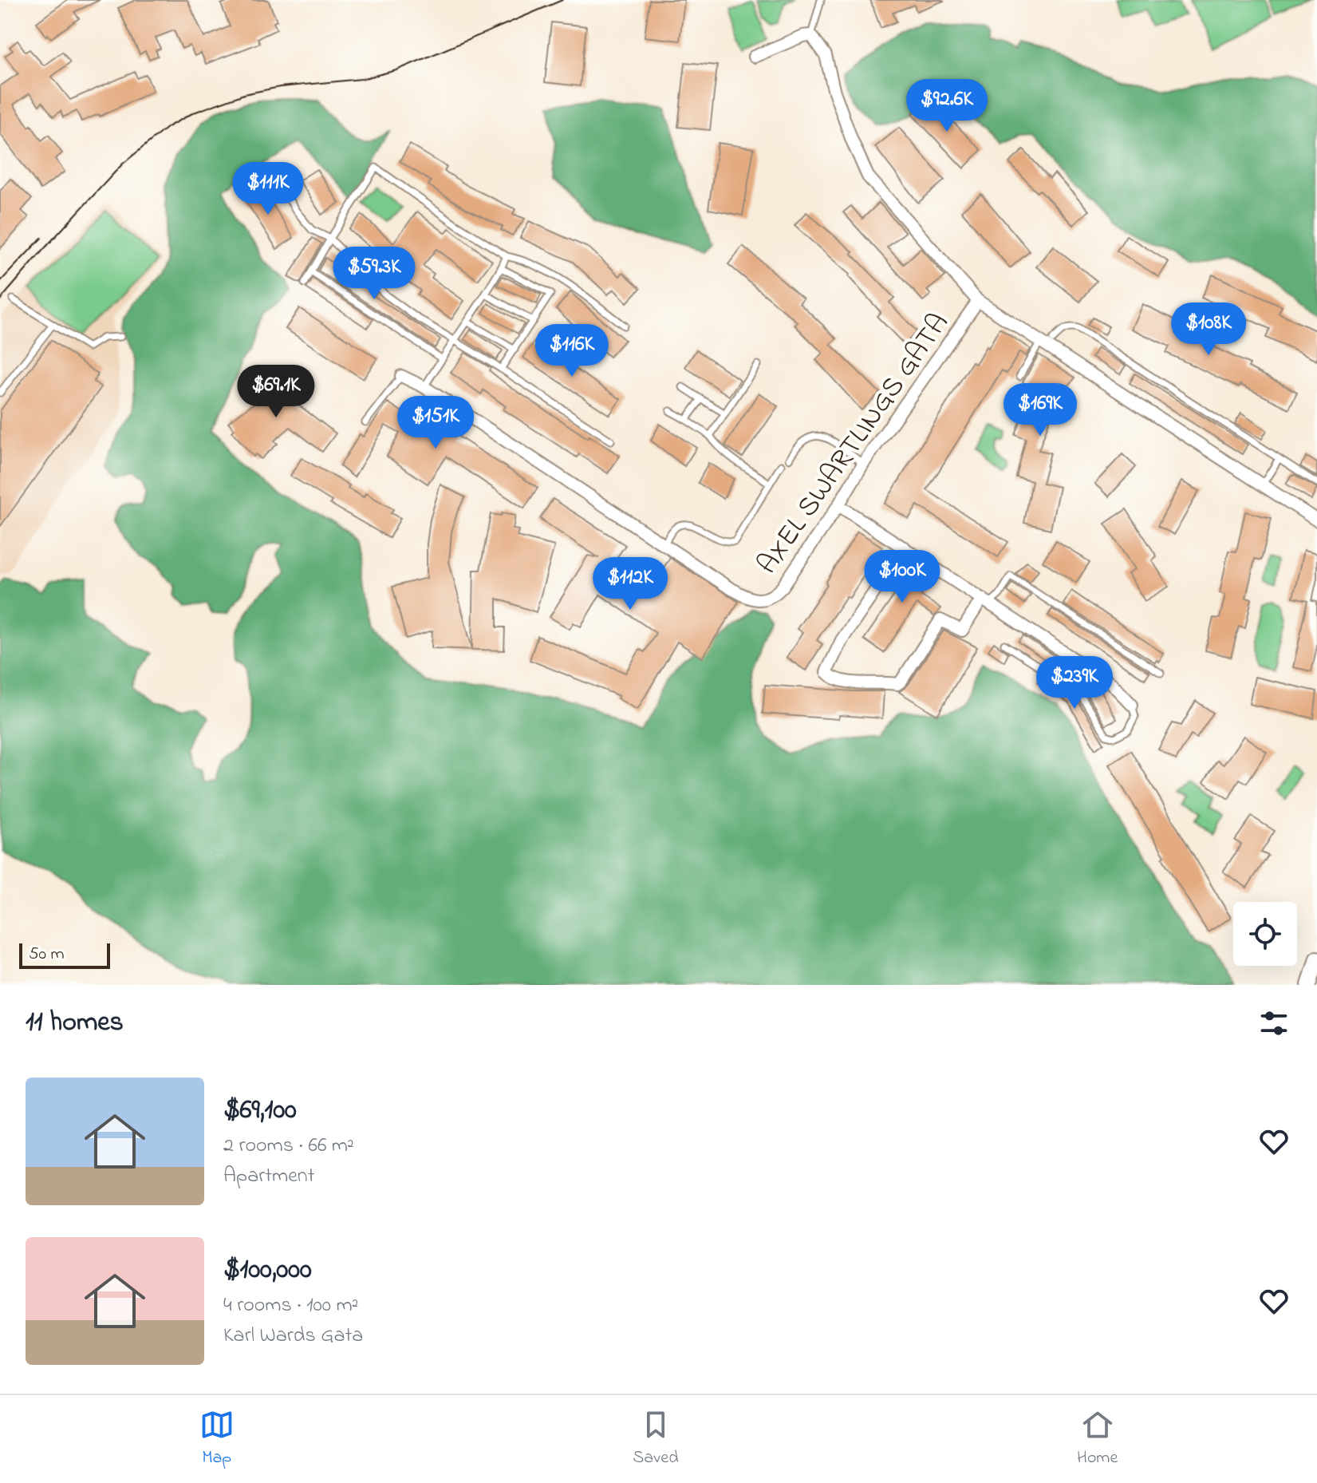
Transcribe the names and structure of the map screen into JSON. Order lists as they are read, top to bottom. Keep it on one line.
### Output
{"streets":{"street":["AXEL SWARTLINGS GATA"]},"scale_bar":"50 m","page":{"price":["$92.6K","$111K","$59.3K","$108K","$116K","$69.1K","$169K","$151K","$100K","$112K","$239K"],"scale":"50 m","heading":"11 homes","list":[{"name":"$69,100","note":"2 rooms · 66 m² · Apartment"},{"name":"$100,000","note":"4 rooms · 100 m² · Karl Wards Gata"}],"tabs":["Map","Saved","Home"]}}
